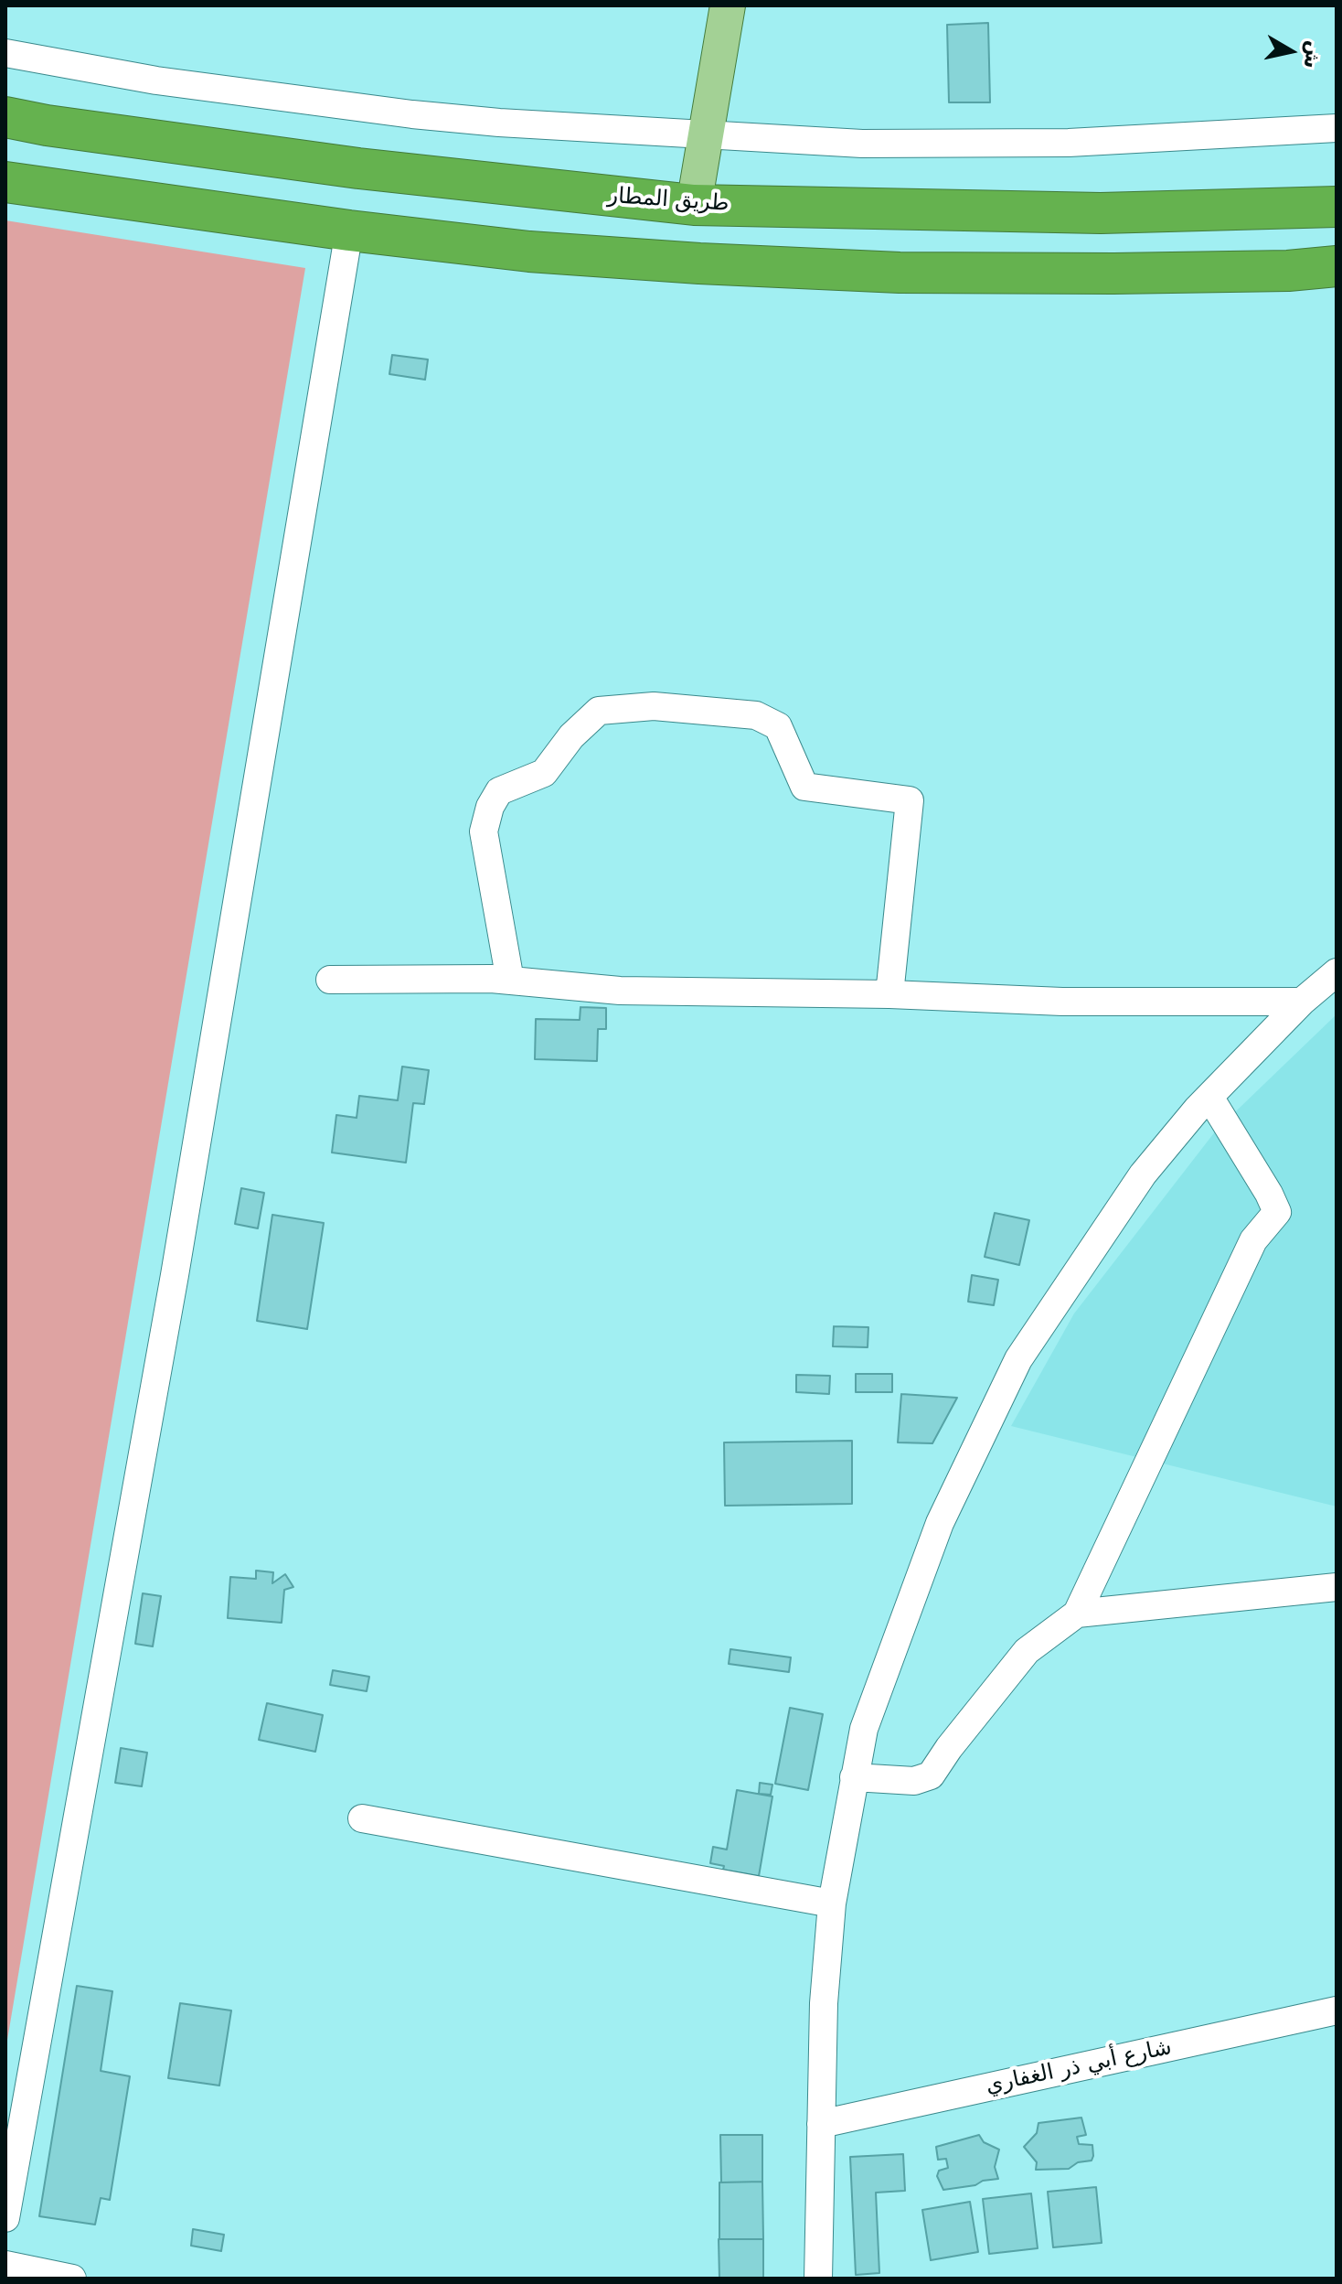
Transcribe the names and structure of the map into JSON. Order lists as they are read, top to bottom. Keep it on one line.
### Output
{"streets":{"highway":["طريق المطار"],"street":["شارع أبي ذر الغفاري"]},"north":"right"}
